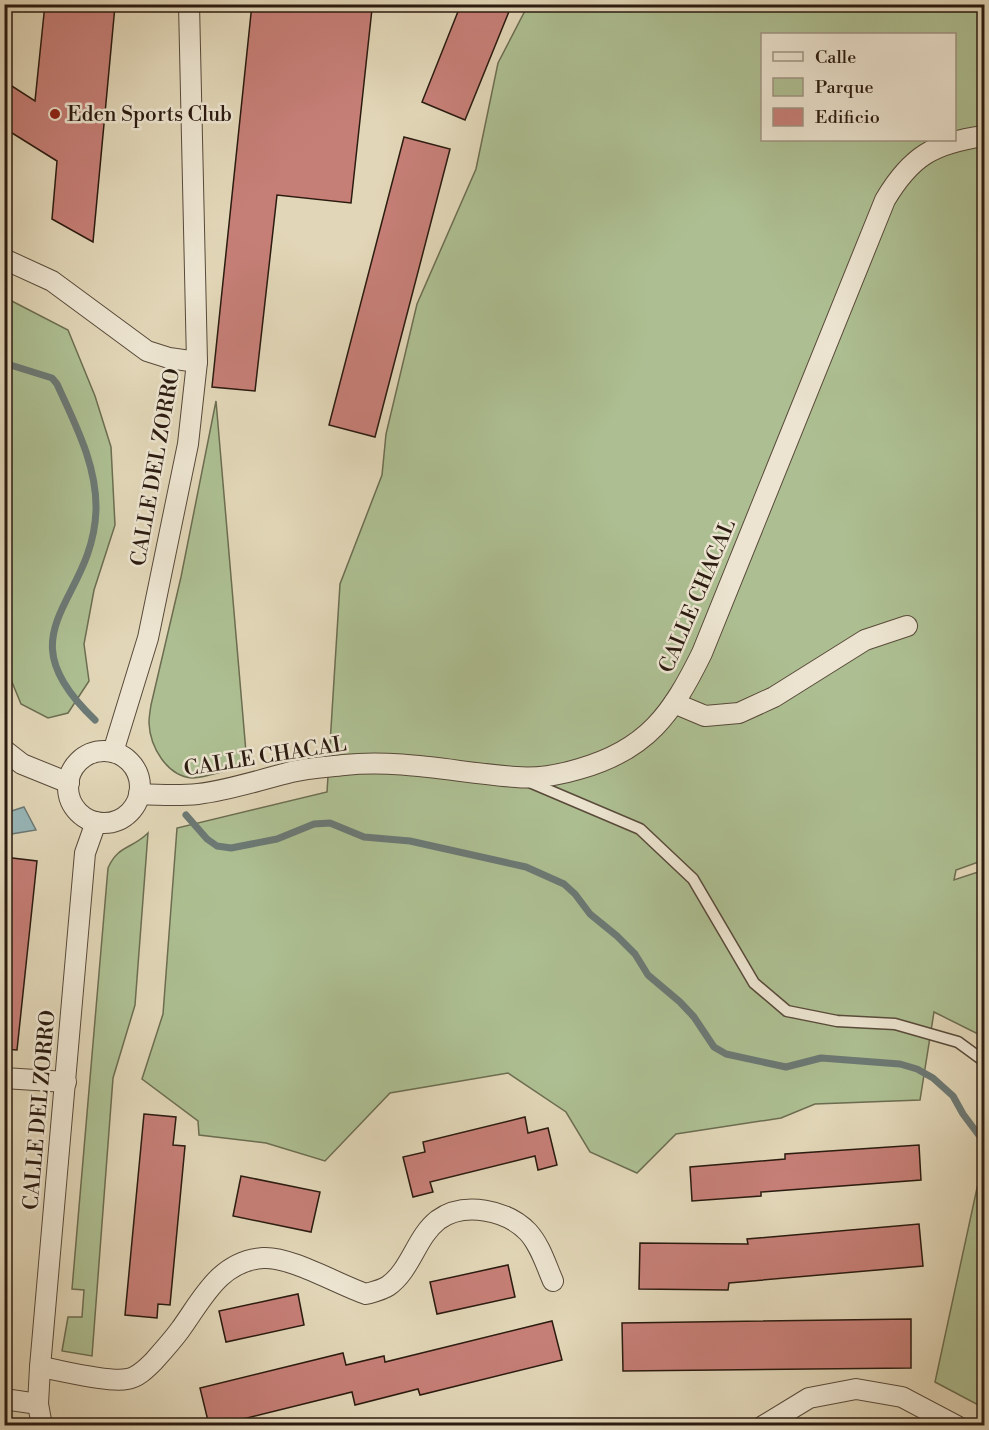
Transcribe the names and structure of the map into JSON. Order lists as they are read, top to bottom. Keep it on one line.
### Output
{"streets":{"street":["CALLE DEL ZORRO","CALLE CHACAL"]},"crossings":[["CALLE DEL ZORRO","CALLE CHACAL"]],"places":["Eden Sports Club"],"legend":["Calle","Parque","Edificio"]}
